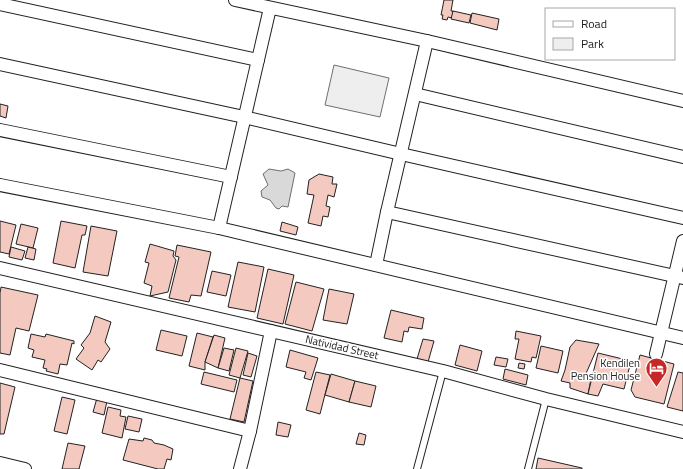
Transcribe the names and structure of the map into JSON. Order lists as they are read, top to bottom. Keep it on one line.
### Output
{"streets":{"street":["Natividad Street"]},"places":{"hotel":["Kendilen Pension House"]},"legend":["Road","Park"]}
